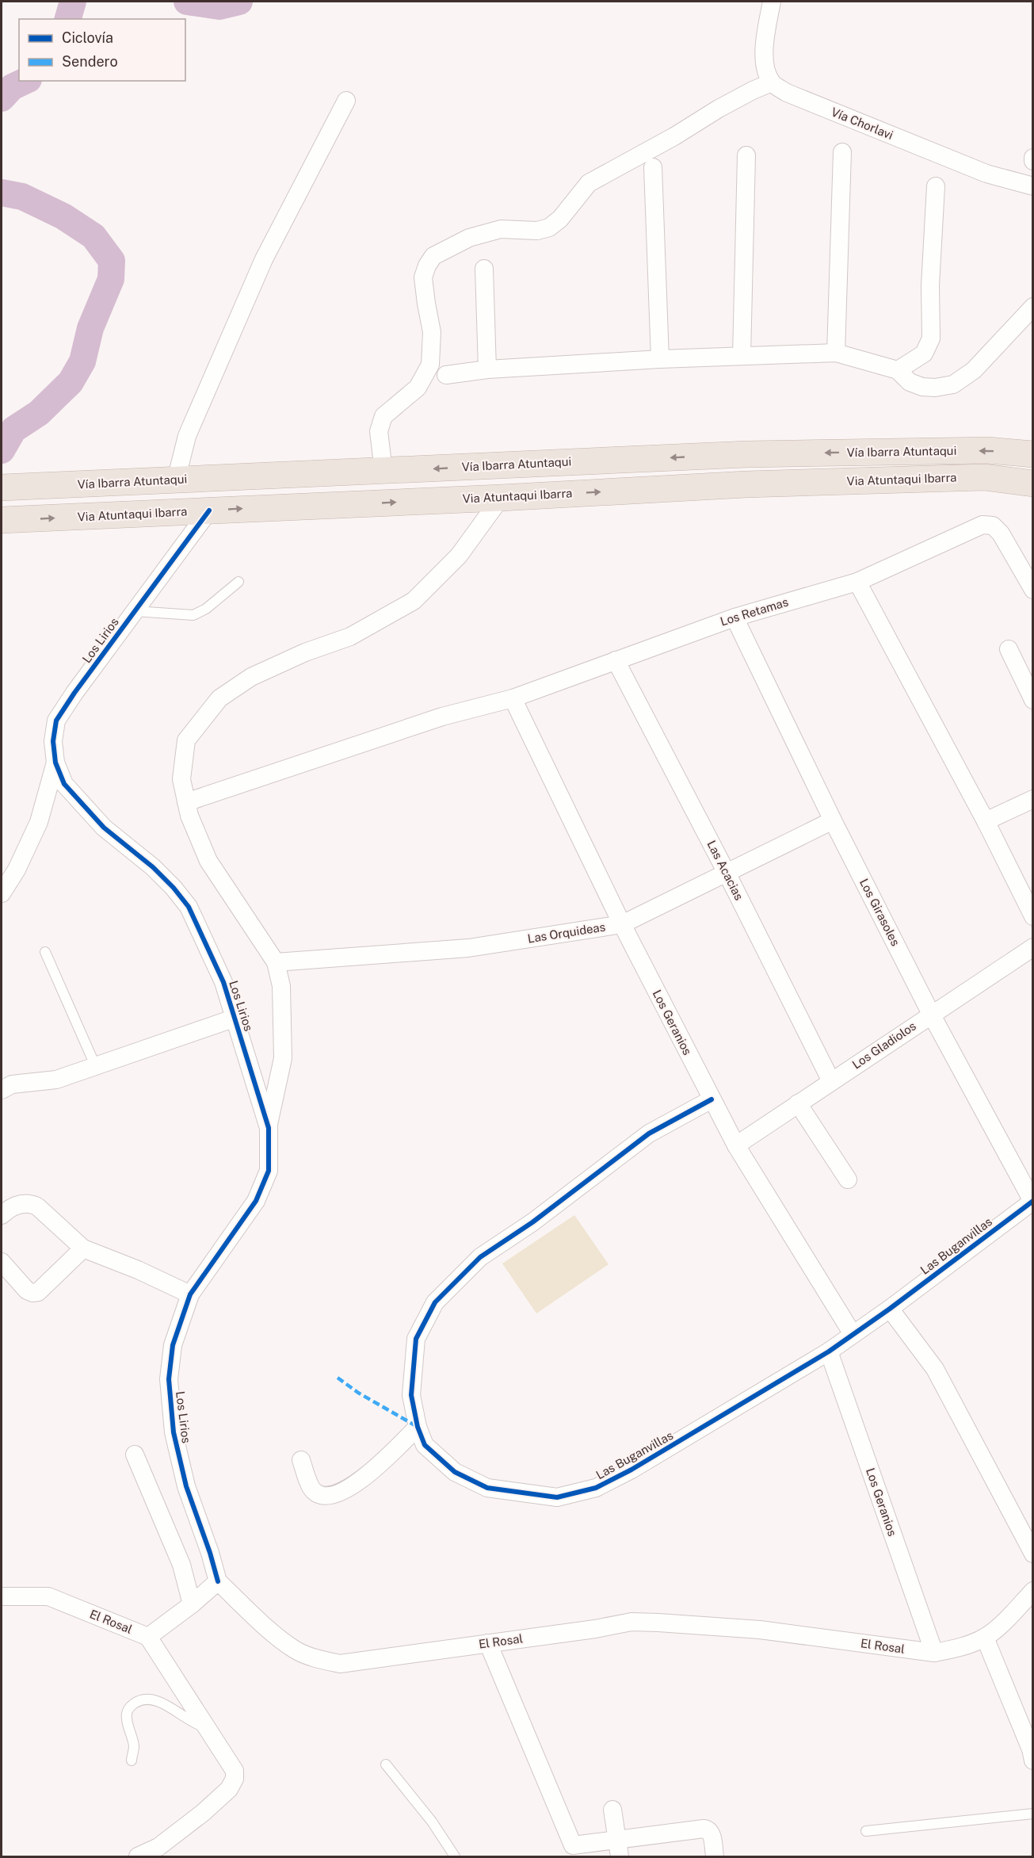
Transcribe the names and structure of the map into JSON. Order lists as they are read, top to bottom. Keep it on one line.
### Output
{"streets":{"highway":["Vía Ibarra Atuntaqui","Via Atuntaqui Ibarra"],"street":["Vía Chorlavi","Los Retamas","Los Lirios","Las Acacias","Los Girasoles","Las Orquideas","Los Geranios","Los Gladiolos","Las Buganvillas","El Rosal"]},"crossings":[["Via Atuntaqui Ibarra","Los Lirios"],["Los Retamas","Las Acacias"],["Los Retamas","Los Girasoles"],["Los Retamas","Los Geranios"],["Los Lirios","El Rosal"],["Las Acacias","Las Orquideas"],["Las Acacias","Los Gladiolos"],["Los Girasoles","Las Orquideas"],["Los Girasoles","Los Gladiolos"],["Los Girasoles","Las Buganvillas"],["Las Orquideas","Los Geranios"],["Los Geranios","Los Gladiolos"],["Los Geranios","Las Buganvillas"],["Los Geranios","El Rosal"]],"one_way":["Vía Ibarra Atuntaqui","Via Atuntaqui Ibarra"],"legend":["Ciclovía","Sendero"]}
